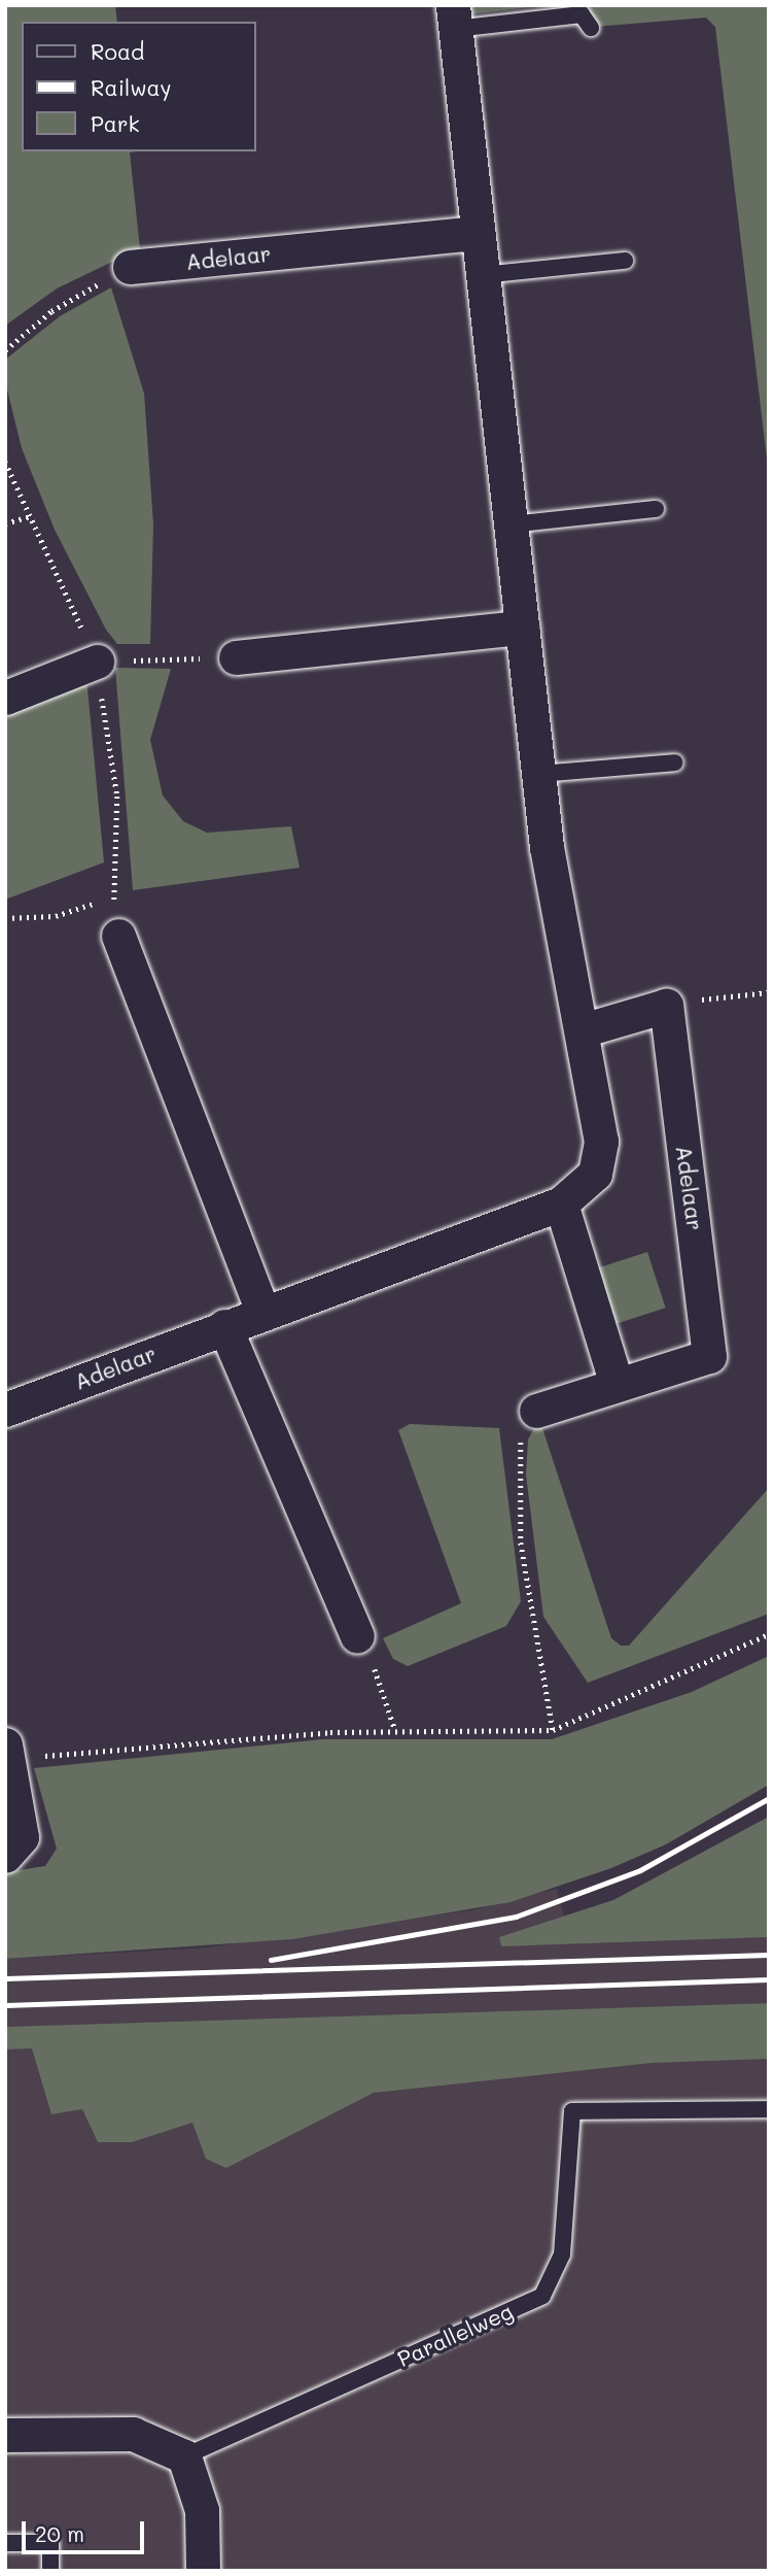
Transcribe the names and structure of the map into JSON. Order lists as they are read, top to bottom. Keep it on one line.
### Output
{"streets":{"street":["Adelaar"],"lane":["Parallelweg"]},"legend":["Road","Railway","Park"],"scale_bar":"20 m"}
